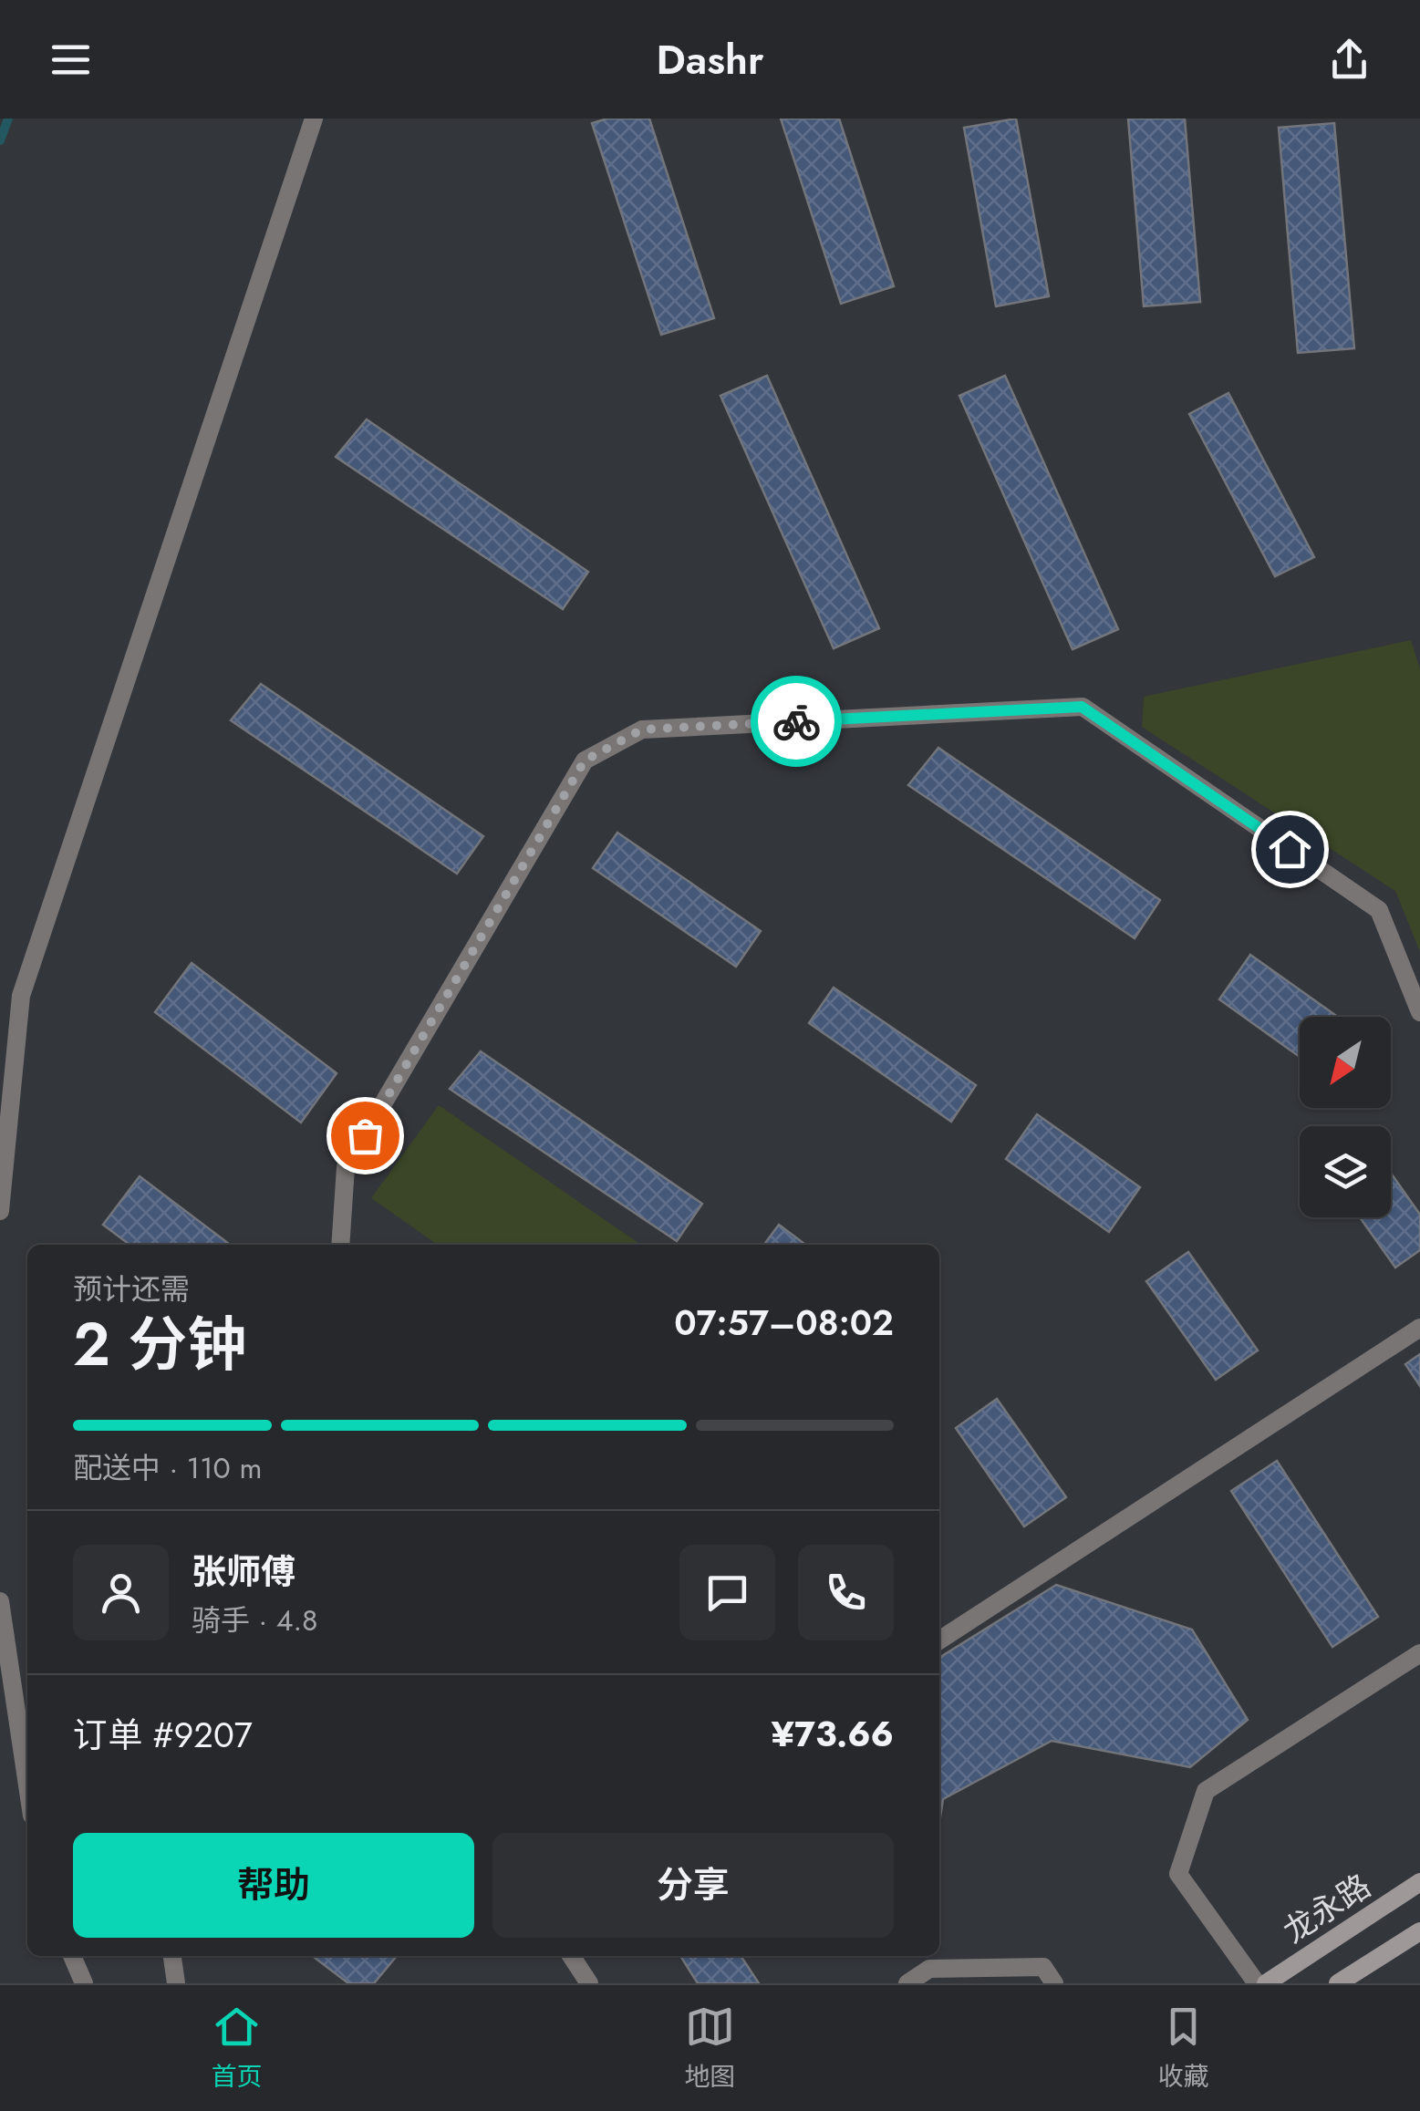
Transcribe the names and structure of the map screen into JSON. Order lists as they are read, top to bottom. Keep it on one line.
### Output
{"streets":{"main road":["龙永路"]},"north":"bottom left","page":{"header":"Dashr","heading":["2 分钟","预计还需","07:57–08:02"],"panel":["张师傅","骑手 · 4.8","订单 #9207","¥73.66"],"bar":"配送中 · 110 m","buttons":["帮助","分享"],"tabs":["首页","地图","收藏"]}}
